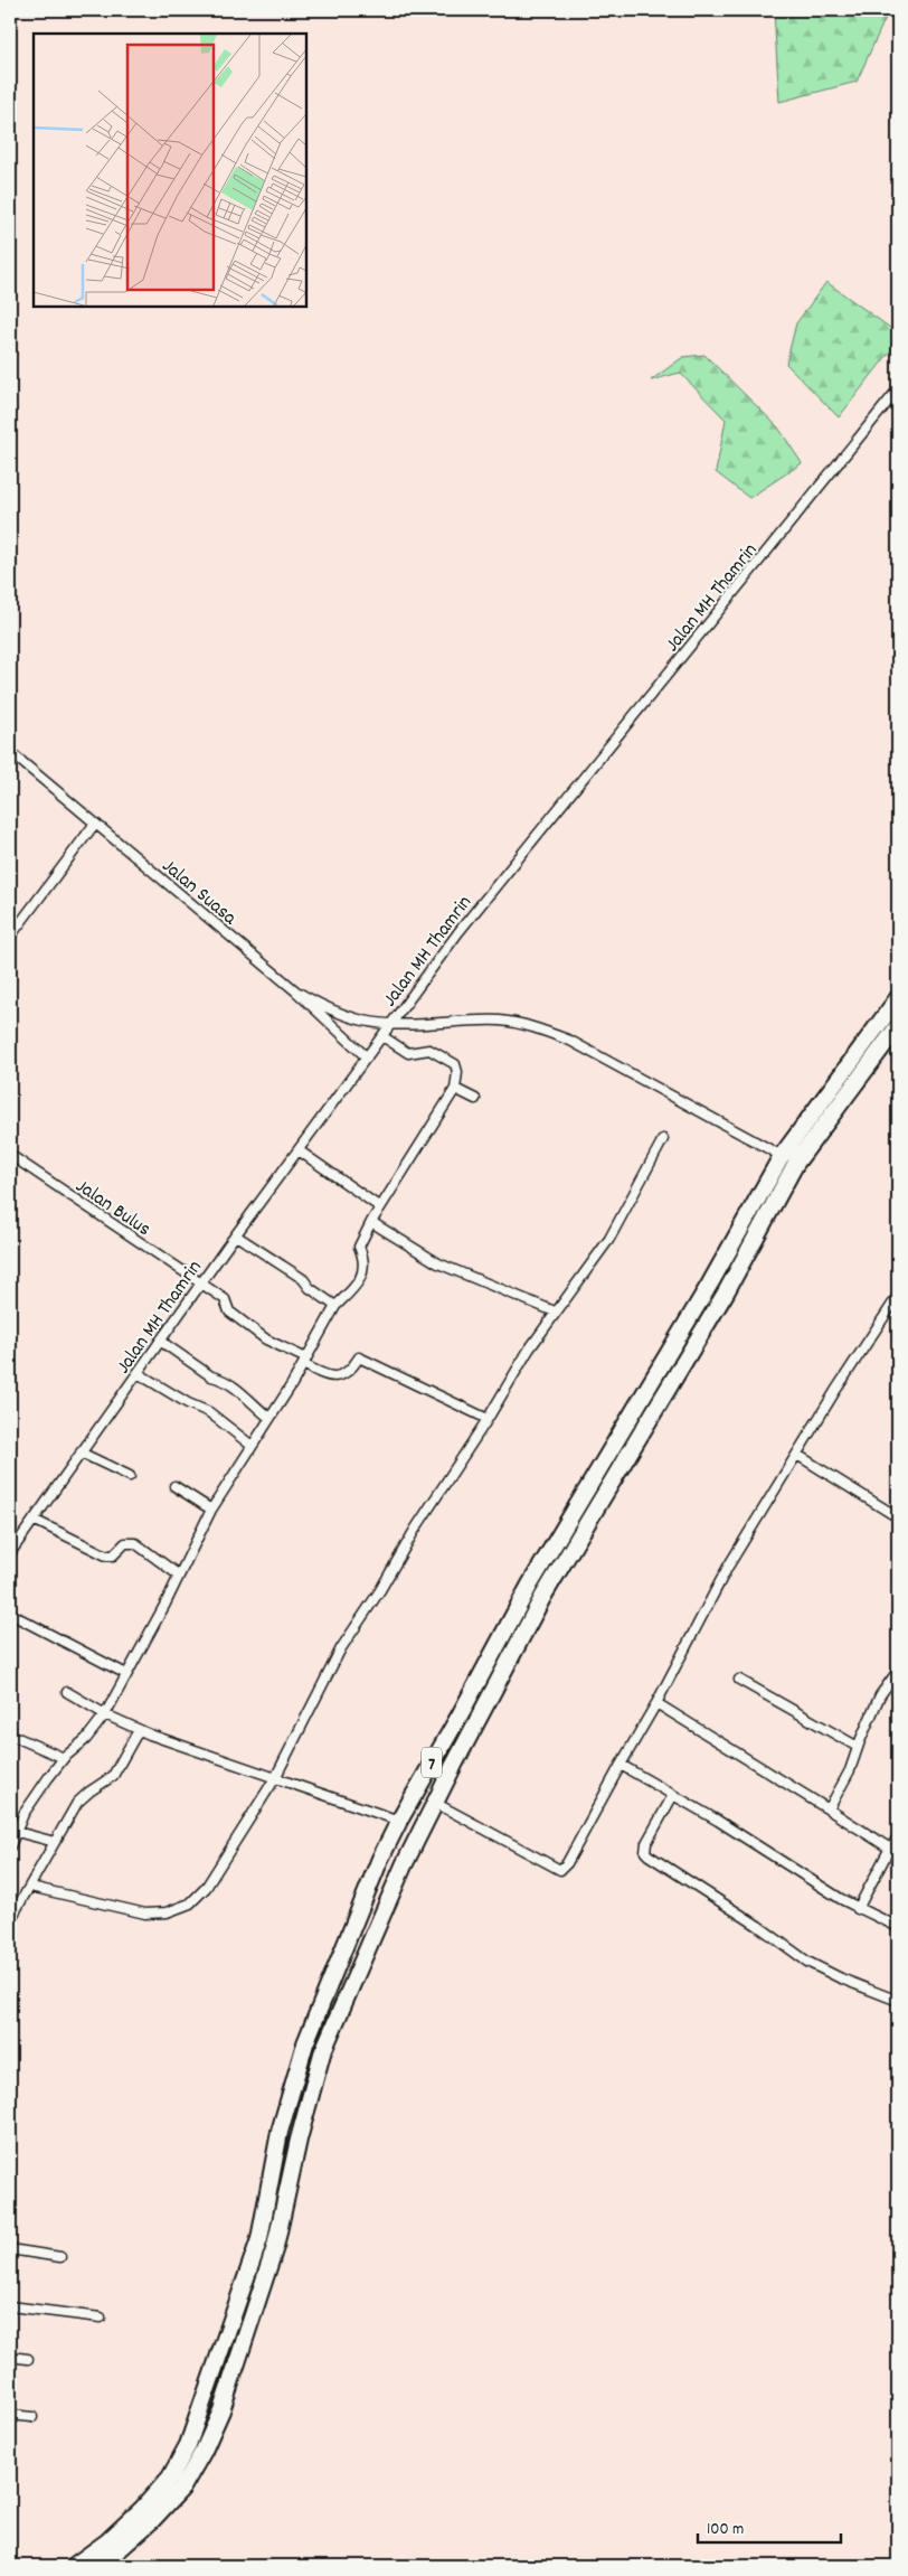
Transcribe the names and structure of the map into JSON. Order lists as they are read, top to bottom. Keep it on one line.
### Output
{"streets":{"highway":["7"],"street":["Jalan MH Thamrin","Jalan Suasa","Jalan Bulus"]},"crossings":[["Jalan MH Thamrin","Jalan Suasa"],["Jalan MH Thamrin","Jalan Bulus"]],"scale_bar":"100 m"}
